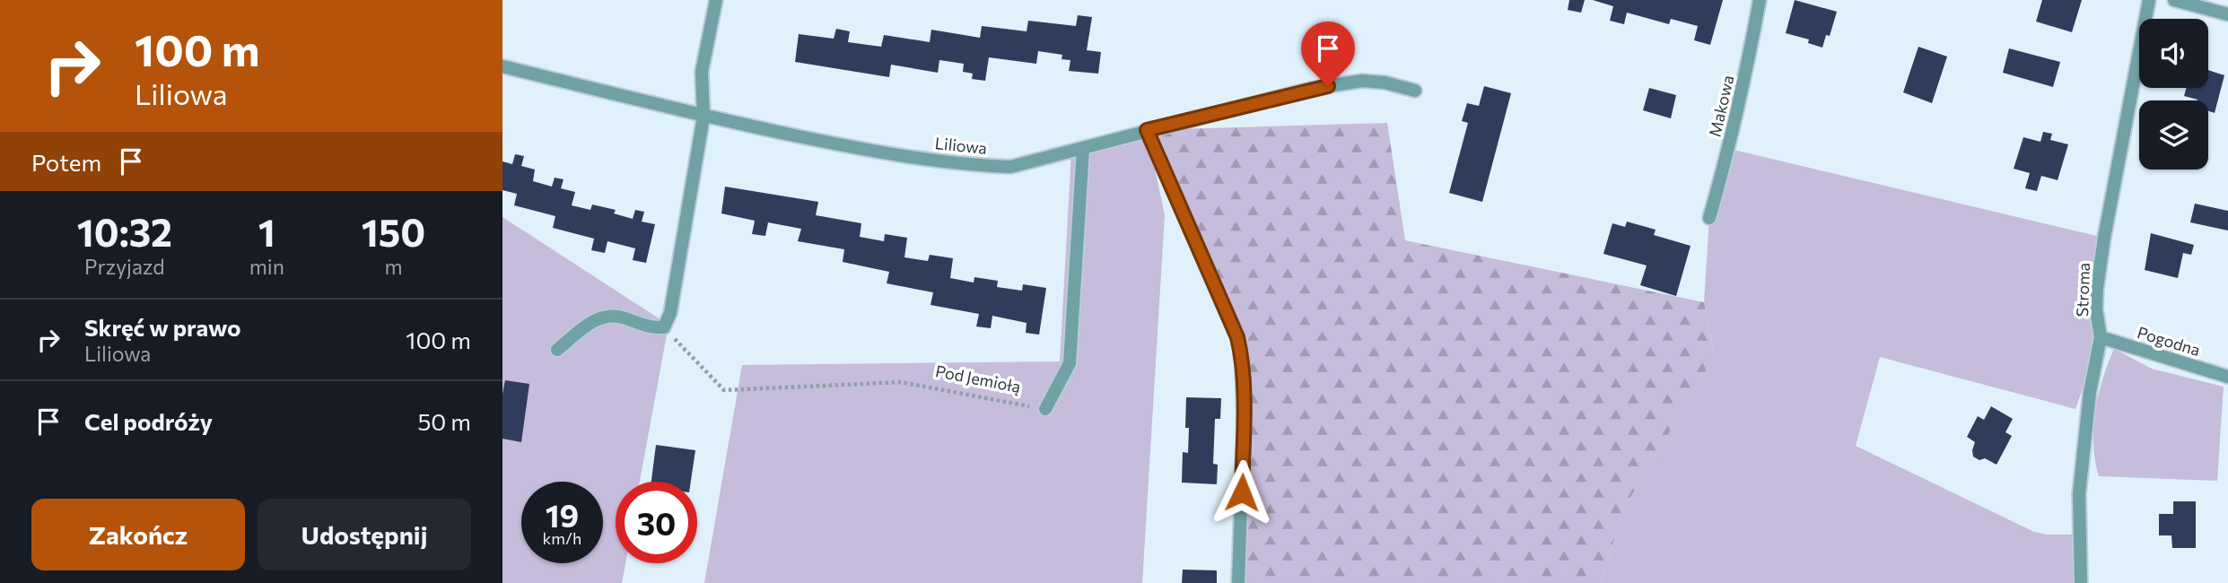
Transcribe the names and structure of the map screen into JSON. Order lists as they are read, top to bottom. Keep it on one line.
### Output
{"streets":{"street":["Makowa","Liliowa","Stroma","Pogodna"],"path":["Pod Jemiołą"]},"crossings":[["Stroma","Pogodna"]],"page":{"turn":["100 m","Liliowa"],"then":"Potem","eta":["10:32","Przyjazd","1","min","150","m"],"list":[{"name":"Skręć w prawo","note":"Liliowa","value":"100 m"},{"name":"Cel podróży","value":"50 m"}],"speed":"19 km/h","limit":"30","buttons":["Zakończ","Udostępnij"]}}
